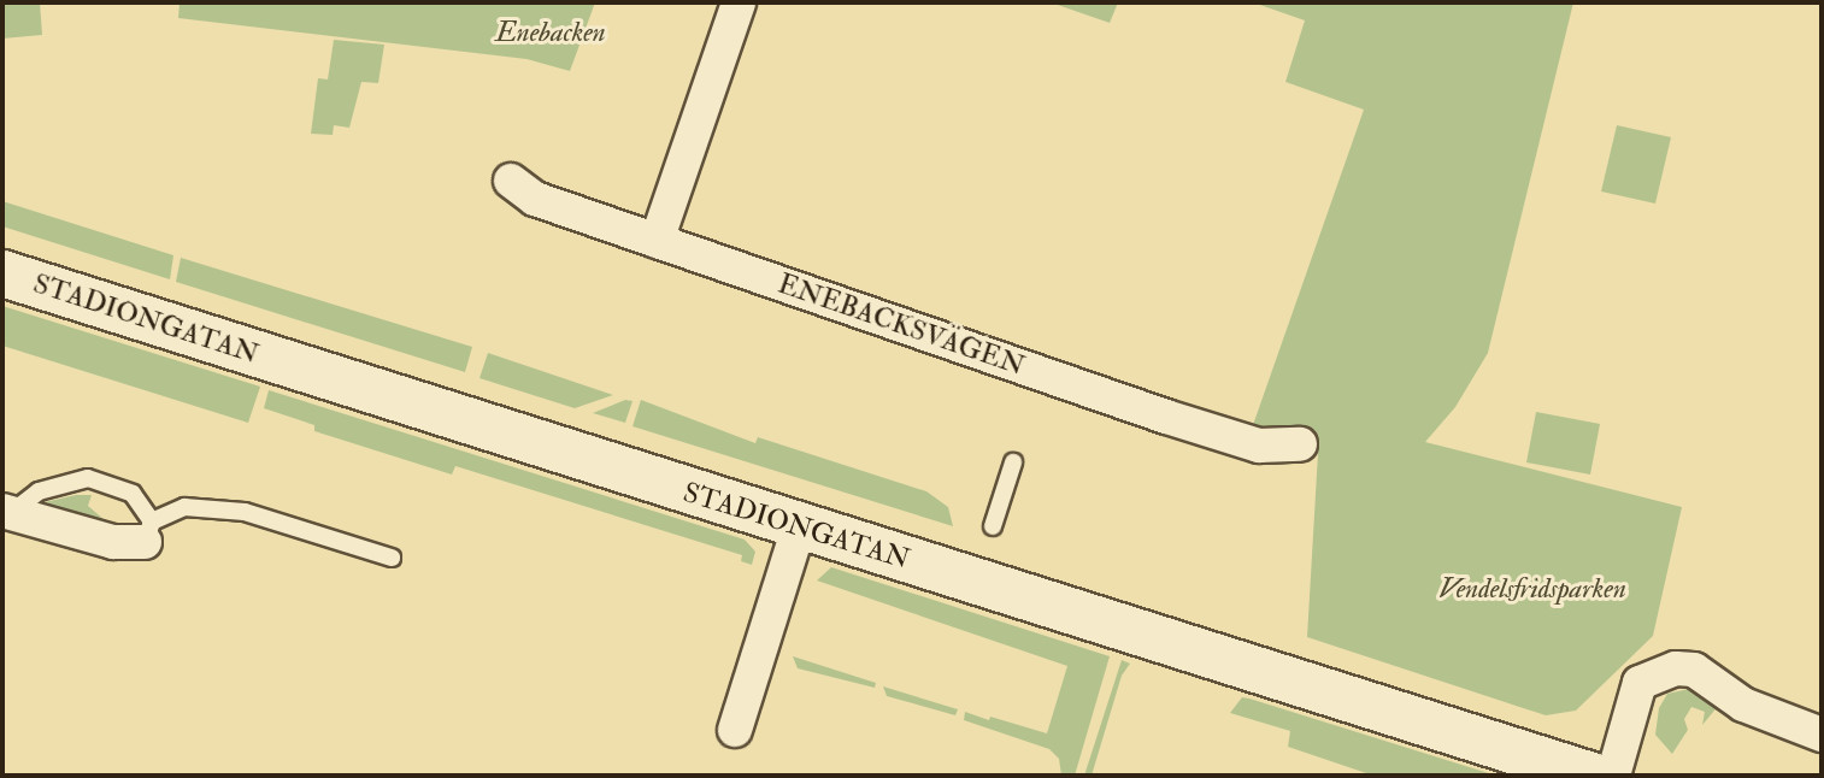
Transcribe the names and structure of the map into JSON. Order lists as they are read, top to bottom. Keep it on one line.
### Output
{"streets":{"street":["STADIONGATAN","ENEBACKSVÄGEN"]},"parks":["Enebacken","Vendelsfridsparken"]}
